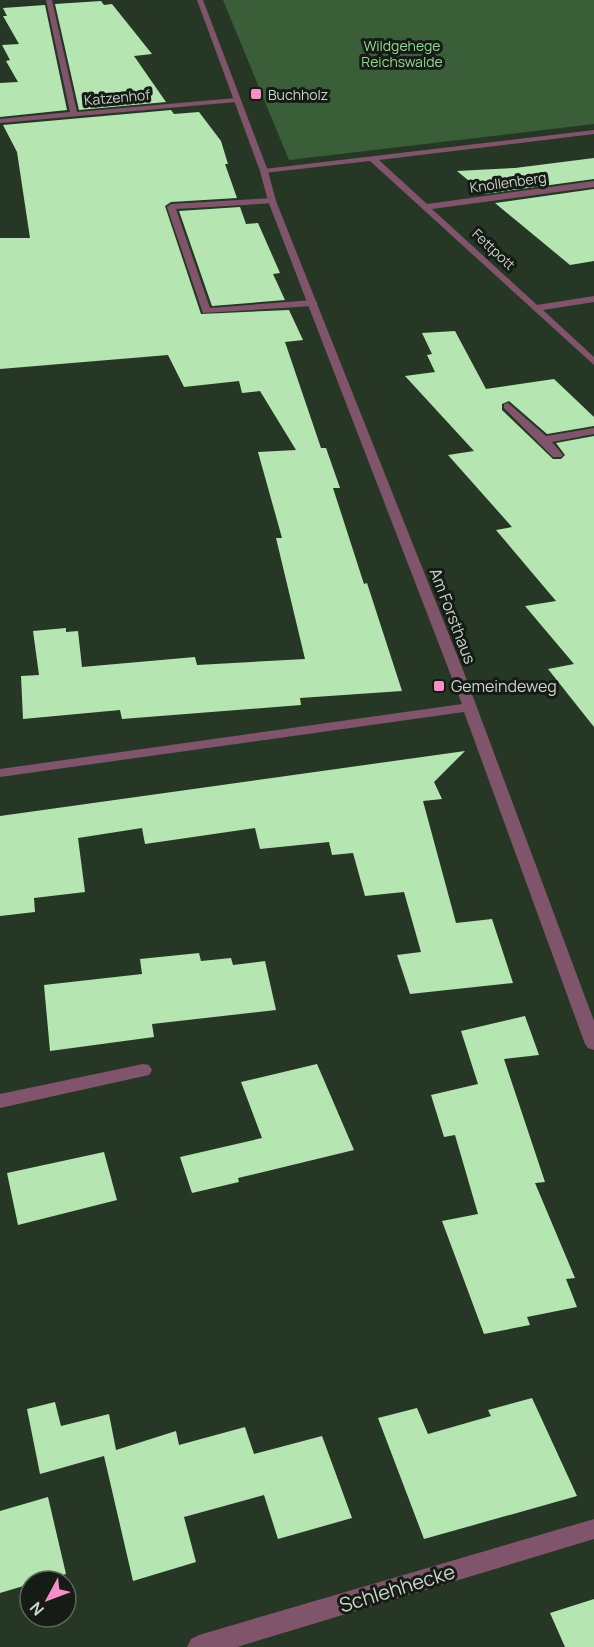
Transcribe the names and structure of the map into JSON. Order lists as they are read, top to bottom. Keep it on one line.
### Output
{"streets":{"street":["Katzenhof","Knollenberg","Fettpott","Am Forsthaus","Schlehhecke"]},"crossings":[["Katzenhof","Am Forsthaus"],["Knollenberg","Fettpott"]],"parks":["Wildgehege Reichswalde"],"places":{"transit":["Buchholz","Gemeindeweg"]},"north":"bottom left"}
